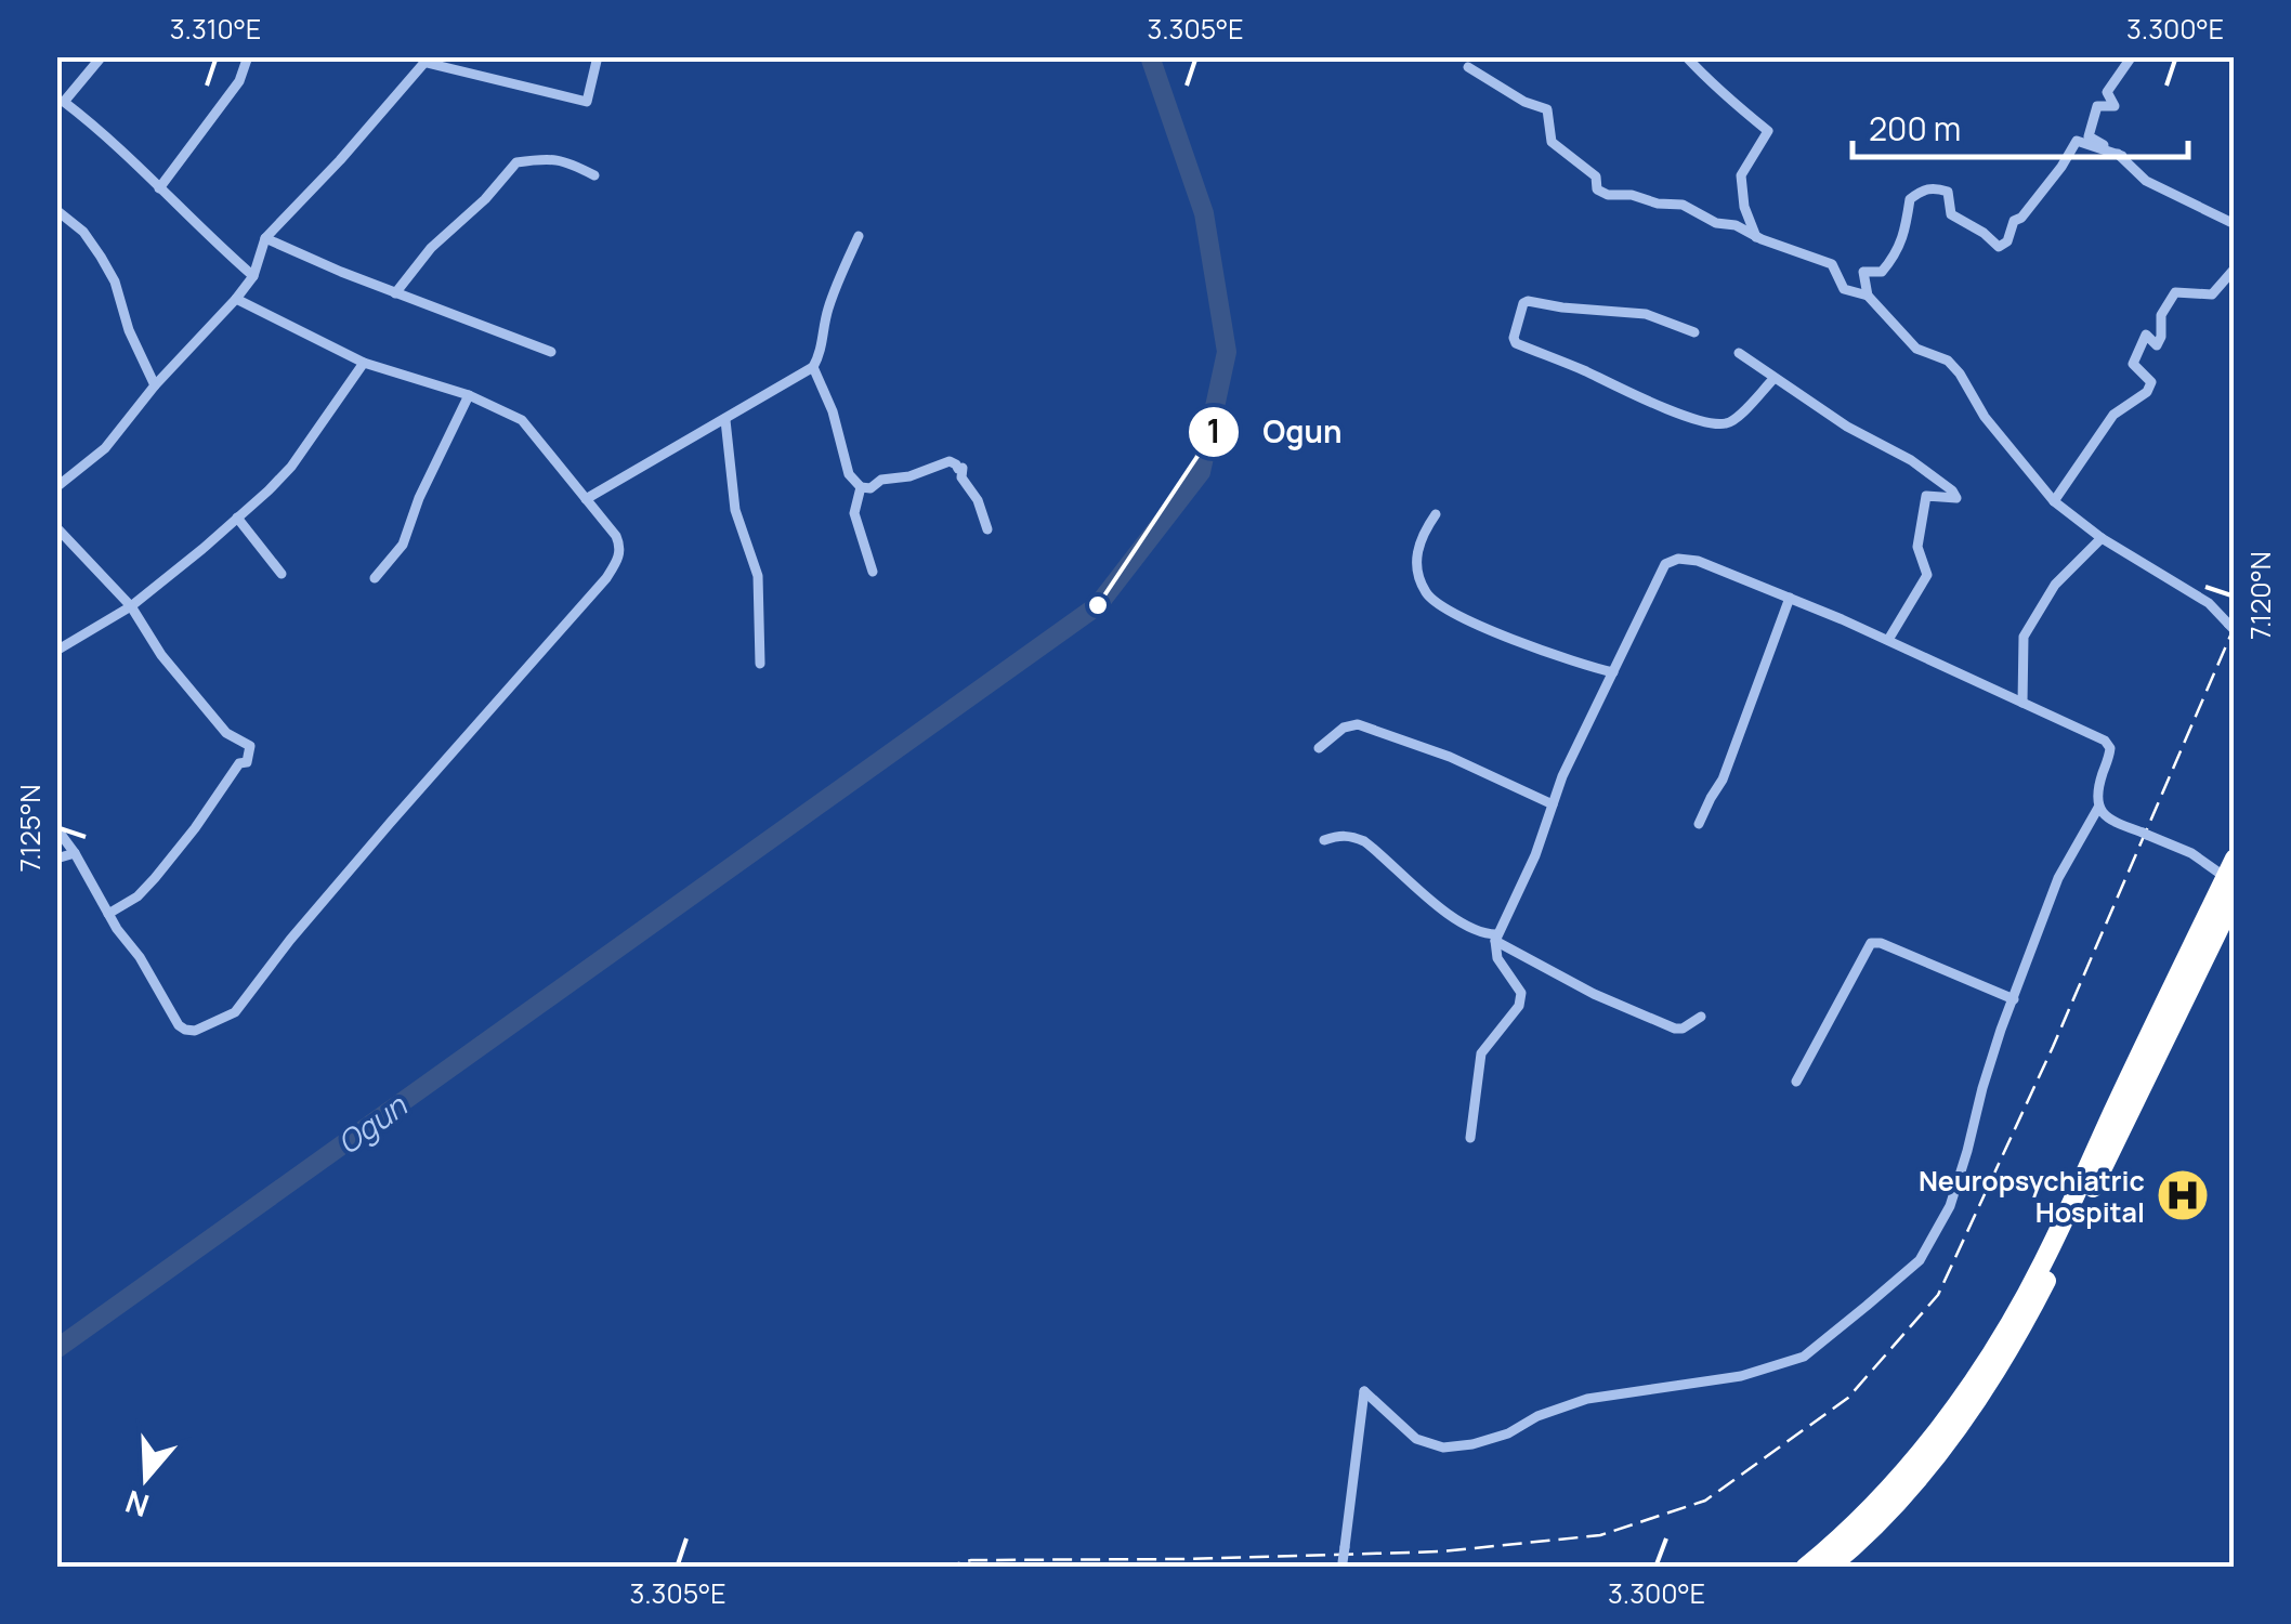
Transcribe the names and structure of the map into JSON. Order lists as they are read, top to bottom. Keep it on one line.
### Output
{"water":["Ogun"],"places":{"other":["Ogun"],"hospital":["Neuropsychiatric Hospital"]},"scale_bar":"200 m","north":"bottom","coordinates":["3.310°E","3.305°E","3.300°E","7.120°N","7.125°N"]}
